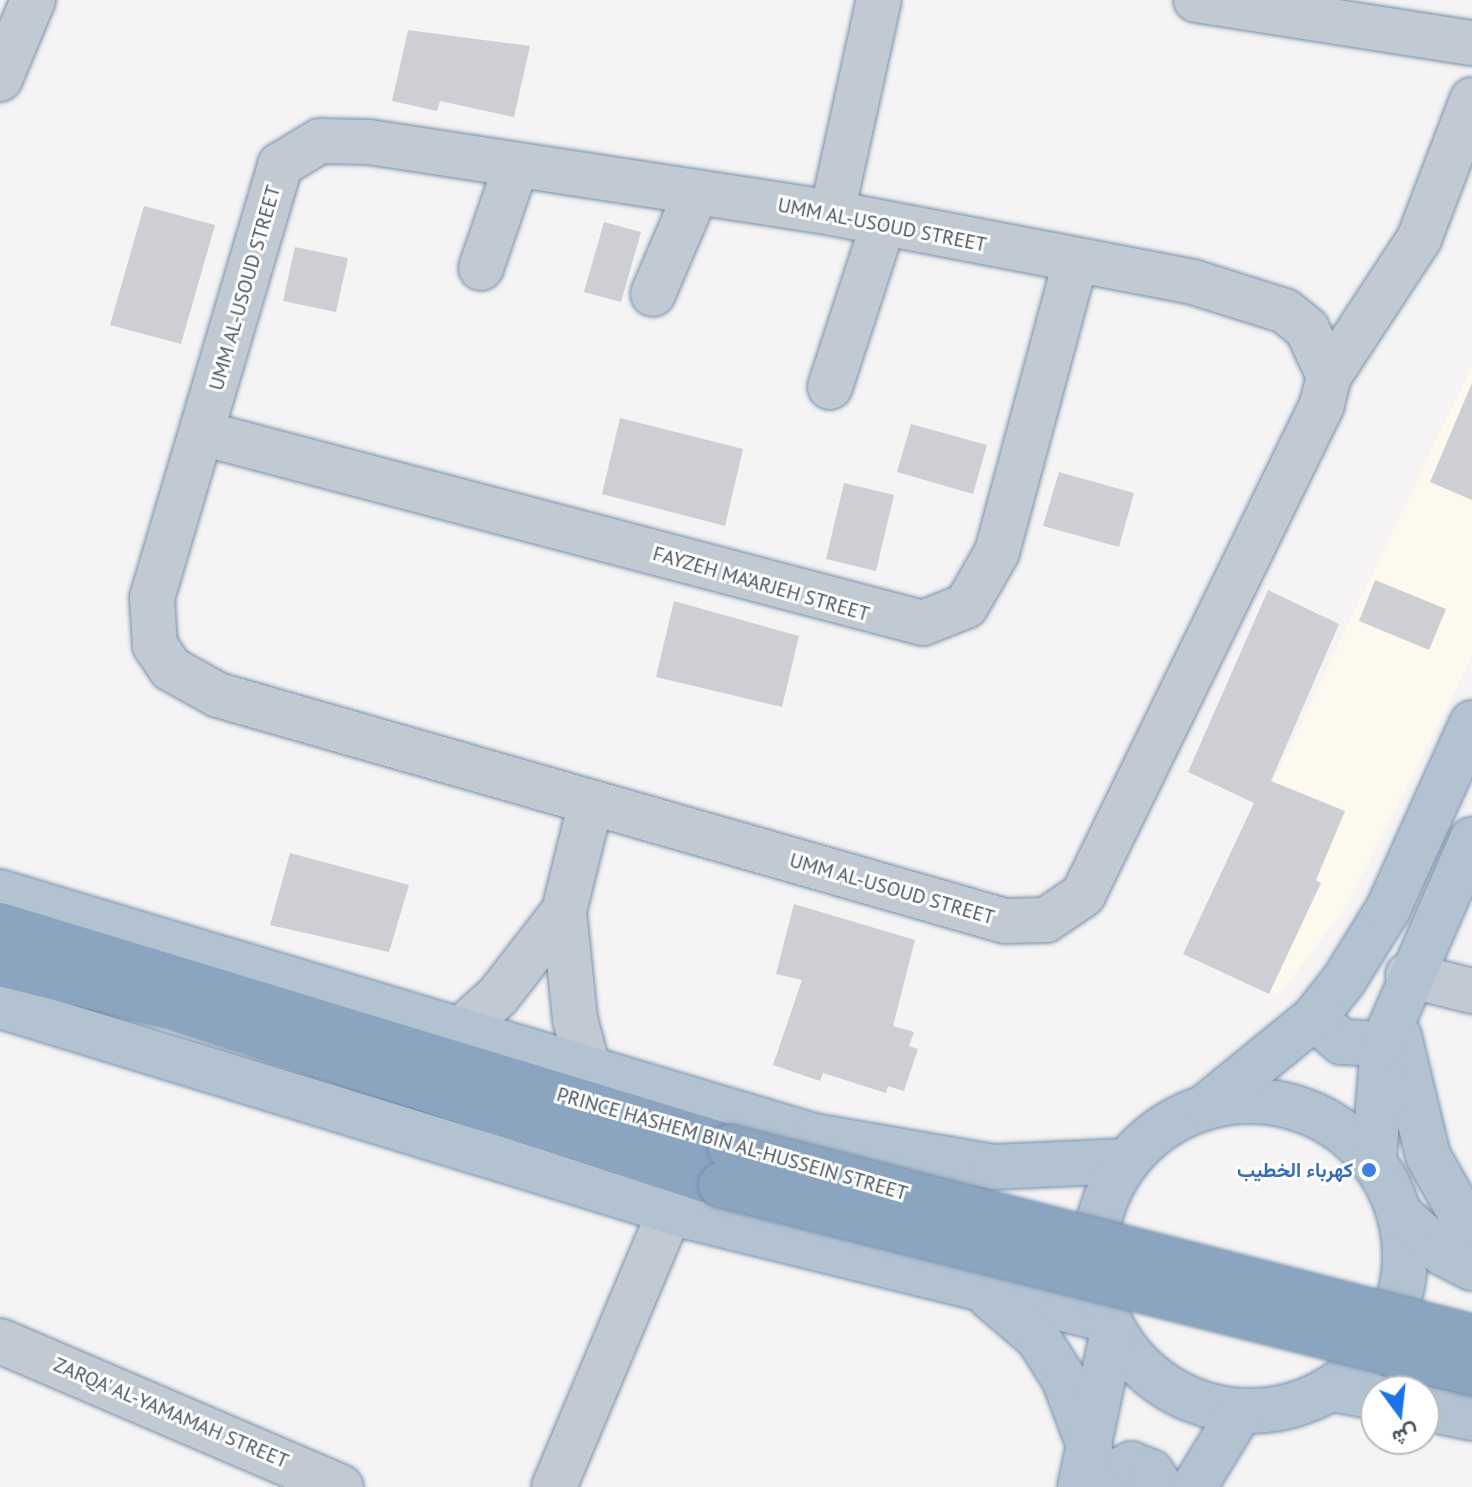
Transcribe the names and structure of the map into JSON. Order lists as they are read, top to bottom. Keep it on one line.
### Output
{"streets":{"highway":["PRINCE HASHEM BIN AL-HUSSEIN STREET"],"street":["UMM AL-USOUD STREET","FAYZEH MA’ARJEH STREET","ZARQA' AL-YAMAMAH STREET"]},"crossings":[["UMM AL-USOUD STREET","FAYZEH MA’ARJEH STREET"]],"places":["كهرباء الخطيب"],"north":"bottom"}
